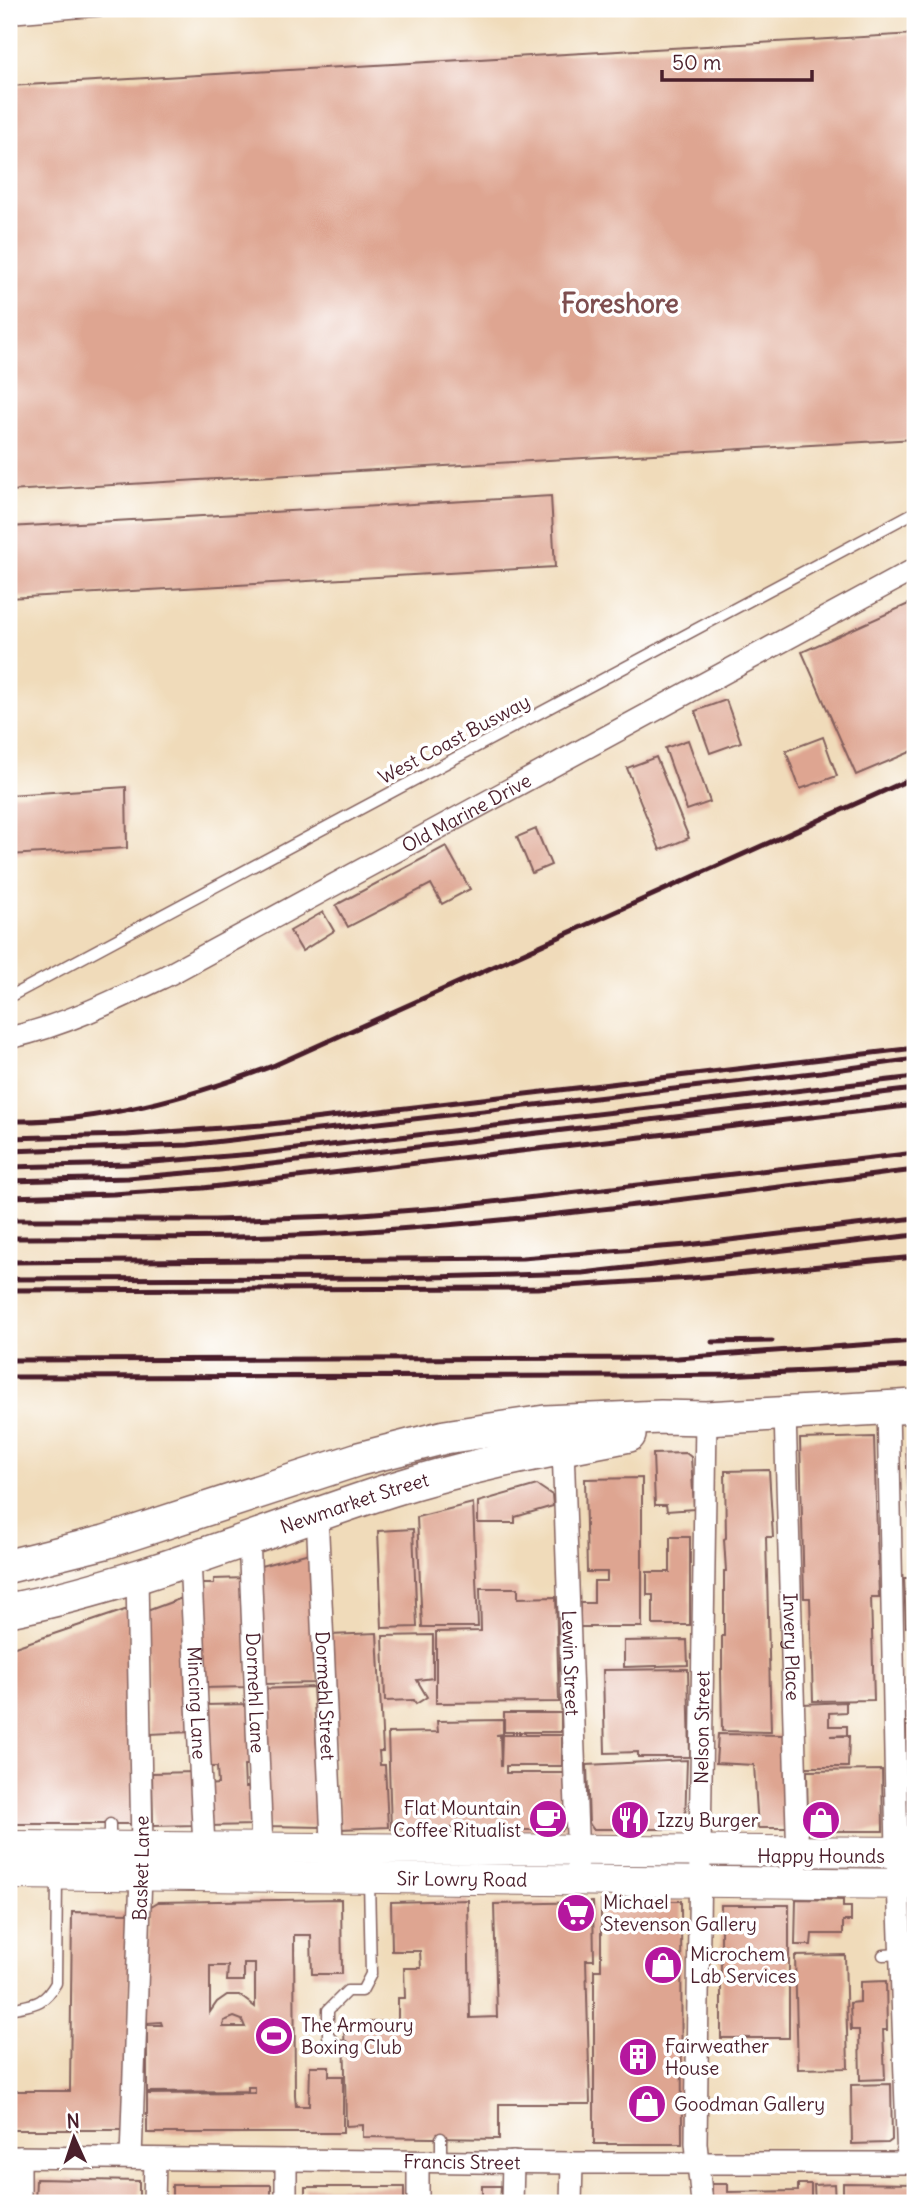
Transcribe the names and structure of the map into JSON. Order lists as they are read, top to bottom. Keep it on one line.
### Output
{"streets":{"main road":["Newmarket Street","Sir Lowry Road"],"street":["Old Marine Drive","Invery Place","Lewin Street","Dormehl Lane","Dormehl Street","Mincing Lane","Nelson Street","Basket Lane","Francis Street"],"lane":["West Coast Busway"]},"crossings":[["Newmarket Street","Invery Place"],["Newmarket Street","Lewin Street"],["Newmarket Street","Dormehl Lane"],["Newmarket Street","Dormehl Street"],["Newmarket Street","Mincing Lane"],["Newmarket Street","Nelson Street"],["Newmarket Street","Basket Lane"],["Invery Place","Sir Lowry Road"],["Lewin Street","Sir Lowry Road"],["Dormehl Lane","Sir Lowry Road"],["Dormehl Street","Sir Lowry Road"],["Mincing Lane","Sir Lowry Road"],["Nelson Street","Sir Lowry Road"],["Nelson Street","Francis Street"],["Basket Lane","Sir Lowry Road"],["Basket Lane","Francis Street"]],"districts":["Foreshore"],"places":{"cafe":["Flat Mountain Coffee Ritualist"],"restaurant":["Izzy Burger"],"shop":["Happy Hounds","Microchem Lab Services","Goodman Gallery"],"supermarket":["Michael Stevenson Gallery"],"sports":["The Armoury Boxing Club"],"building":["Fairweather House"]},"scale_bar":"50 m","north":"top"}
